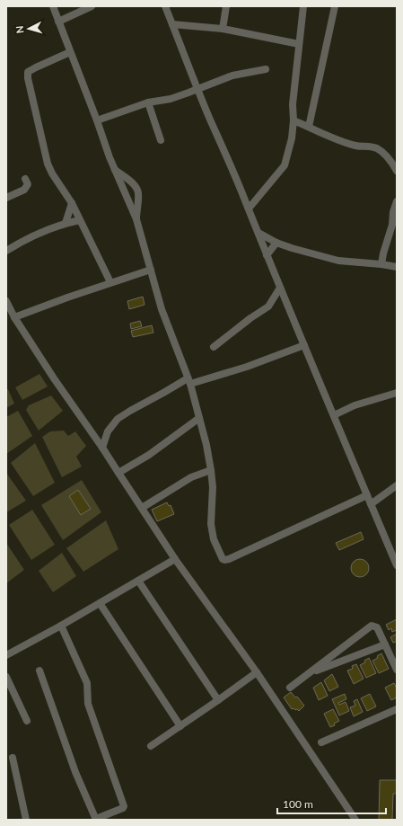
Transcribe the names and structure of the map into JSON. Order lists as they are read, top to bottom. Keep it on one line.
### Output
{"scale_bar":"100 m","north":"left"}
